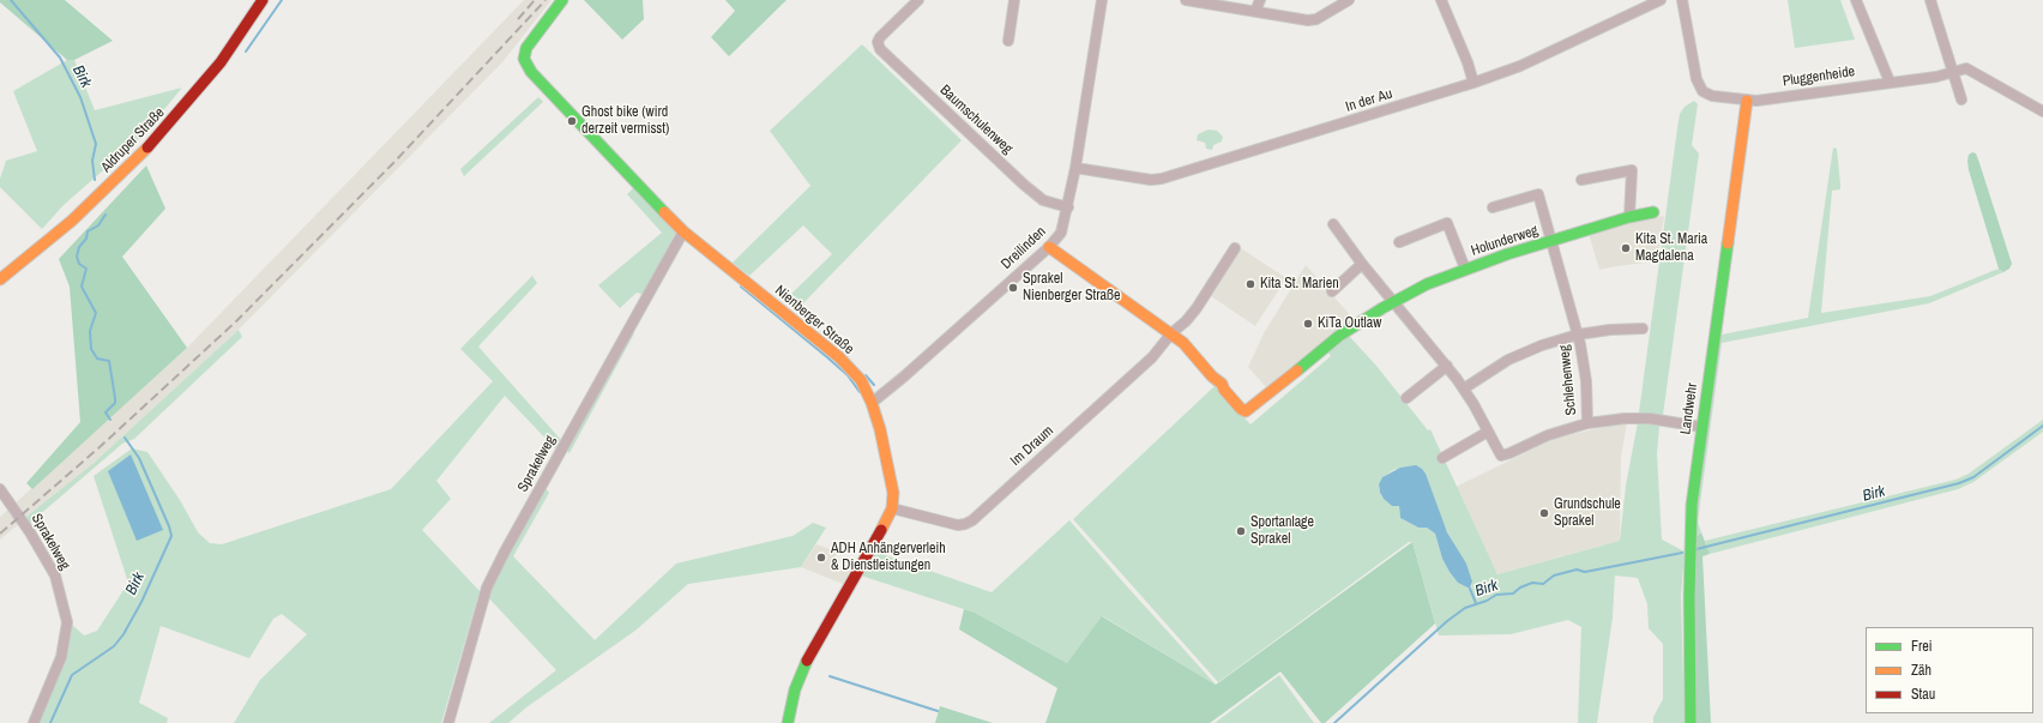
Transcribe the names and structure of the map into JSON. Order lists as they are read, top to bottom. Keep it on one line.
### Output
{"streets":{"street":["Pluggenheide","In der Au","Baumschulenweg","Aldruper Straße","Holunderweg","Dreilinden","Nienberger Straße","Schlehenweg","Landwehr","Im Draum","Sprakelweg"]},"crossings":[["Pluggenheide","Landwehr"],["In der Au","Dreilinden"],["Baumschulenweg","Dreilinden"],["Holunderweg","Schlehenweg"],["Holunderweg","Im Draum"],["Dreilinden","Nienberger Straße"],["Nienberger Straße","Im Draum"],["Nienberger Straße","Sprakelweg"],["Schlehenweg","Landwehr"]],"water":["Birk"],"places":["Ghost bike (wird derzeit vermisst)","Kita St. Maria Magdalena","Kita St. Marien","Sprakel Nienberger Straße","KiTa Outlaw","Grundschule Sprakel","Sportanlage Sprakel","ADH Anhängerverleih & Dienstleistungen"],"legend":["Frei","Zäh","Stau"]}
